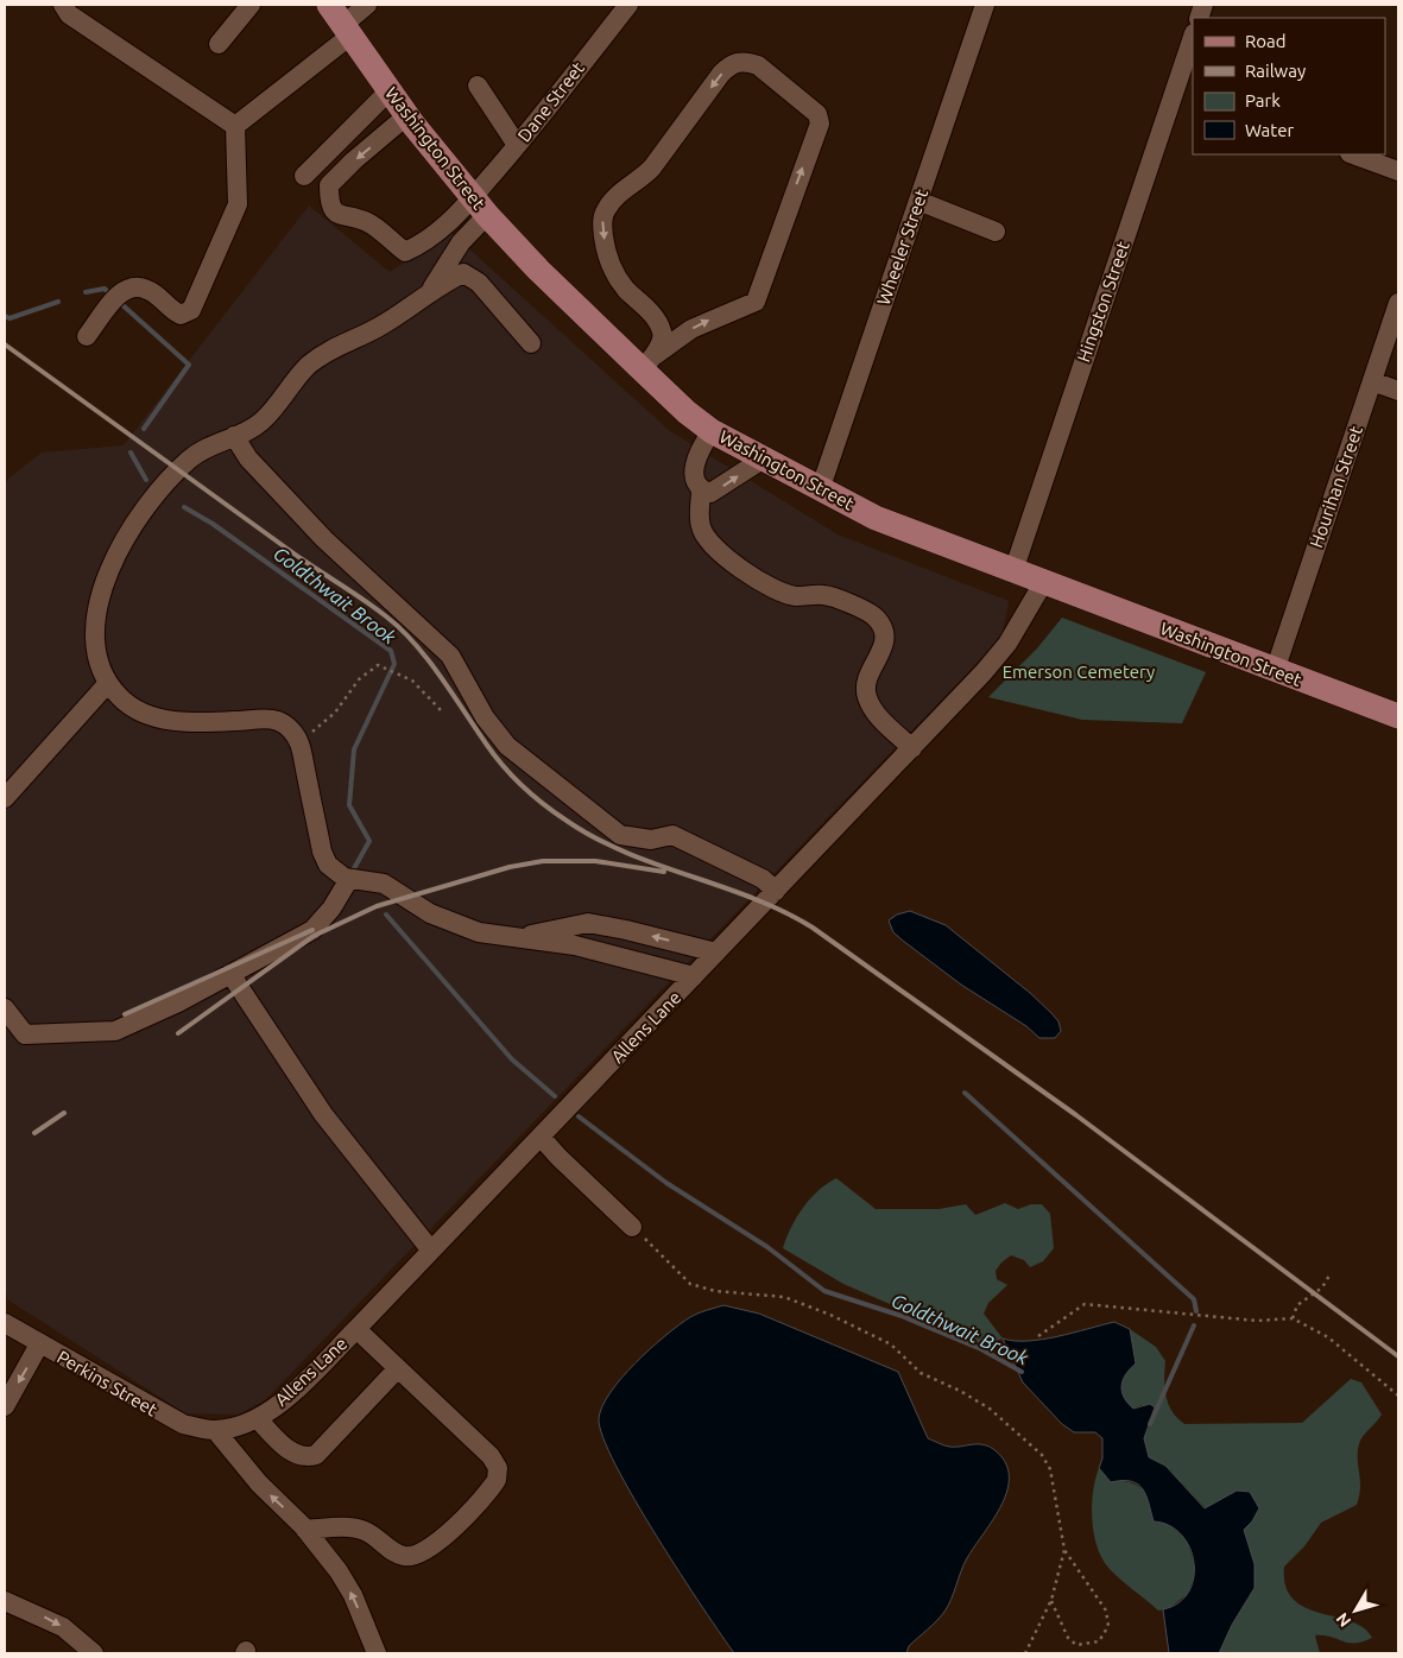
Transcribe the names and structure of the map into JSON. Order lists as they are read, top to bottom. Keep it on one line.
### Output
{"streets":{"main road":["Washington Street"],"street":["Dane Street","Wheeler Street","Hingston Street","Hourihan Street","Allens Lane","Perkins Street"]},"crossings":[["Dane Street","Washington Street"],["Washington Street","Wheeler Street"],["Washington Street","Hingston Street"],["Washington Street","Hourihan Street"],["Washington Street","Allens Lane"],["Allens Lane","Perkins Street"]],"water":["Goldthwait Brook"],"parks":["Emerson Cemetery"],"legend":["Road","Railway","Park","Water"],"north":"bottom left"}
